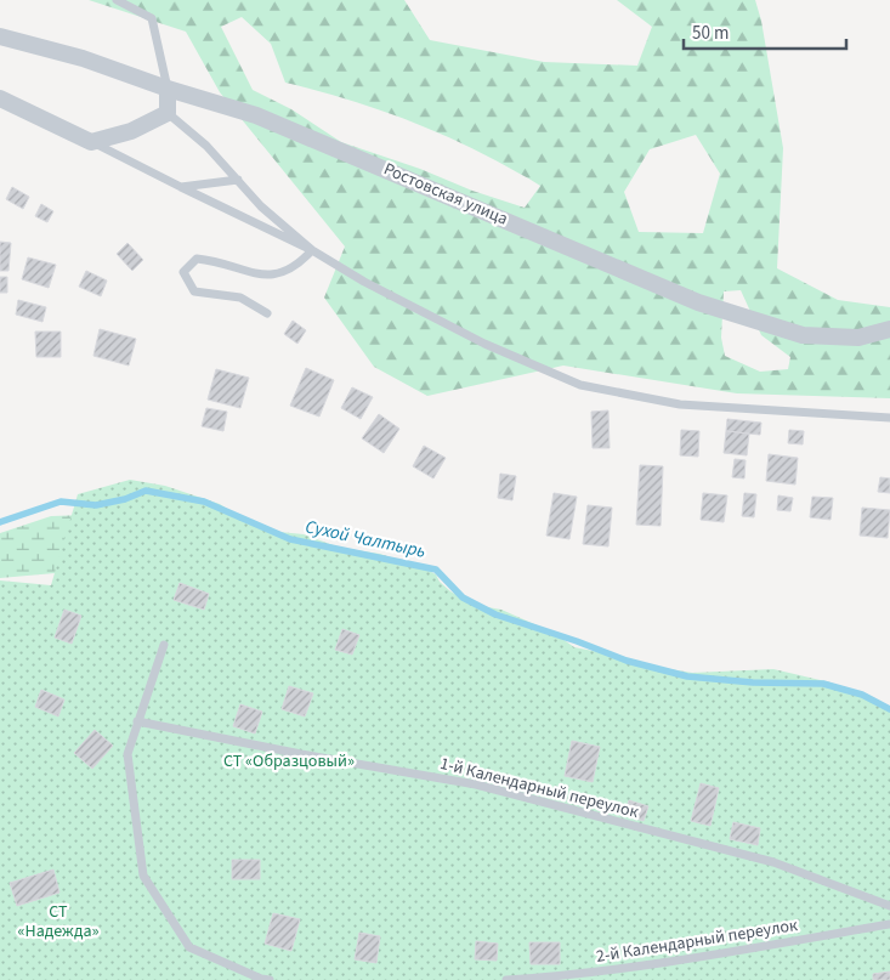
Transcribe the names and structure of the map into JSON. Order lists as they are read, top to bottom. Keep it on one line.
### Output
{"streets":{"street":["Ростовская улица"],"lane":["1-й Календарный переулок","2-й Календарный переулок"]},"water":["Сухой Чалтырь"],"parks":["СТ «Образцовый»","СТ «Надежда»"],"scale_bar":"50 m"}
